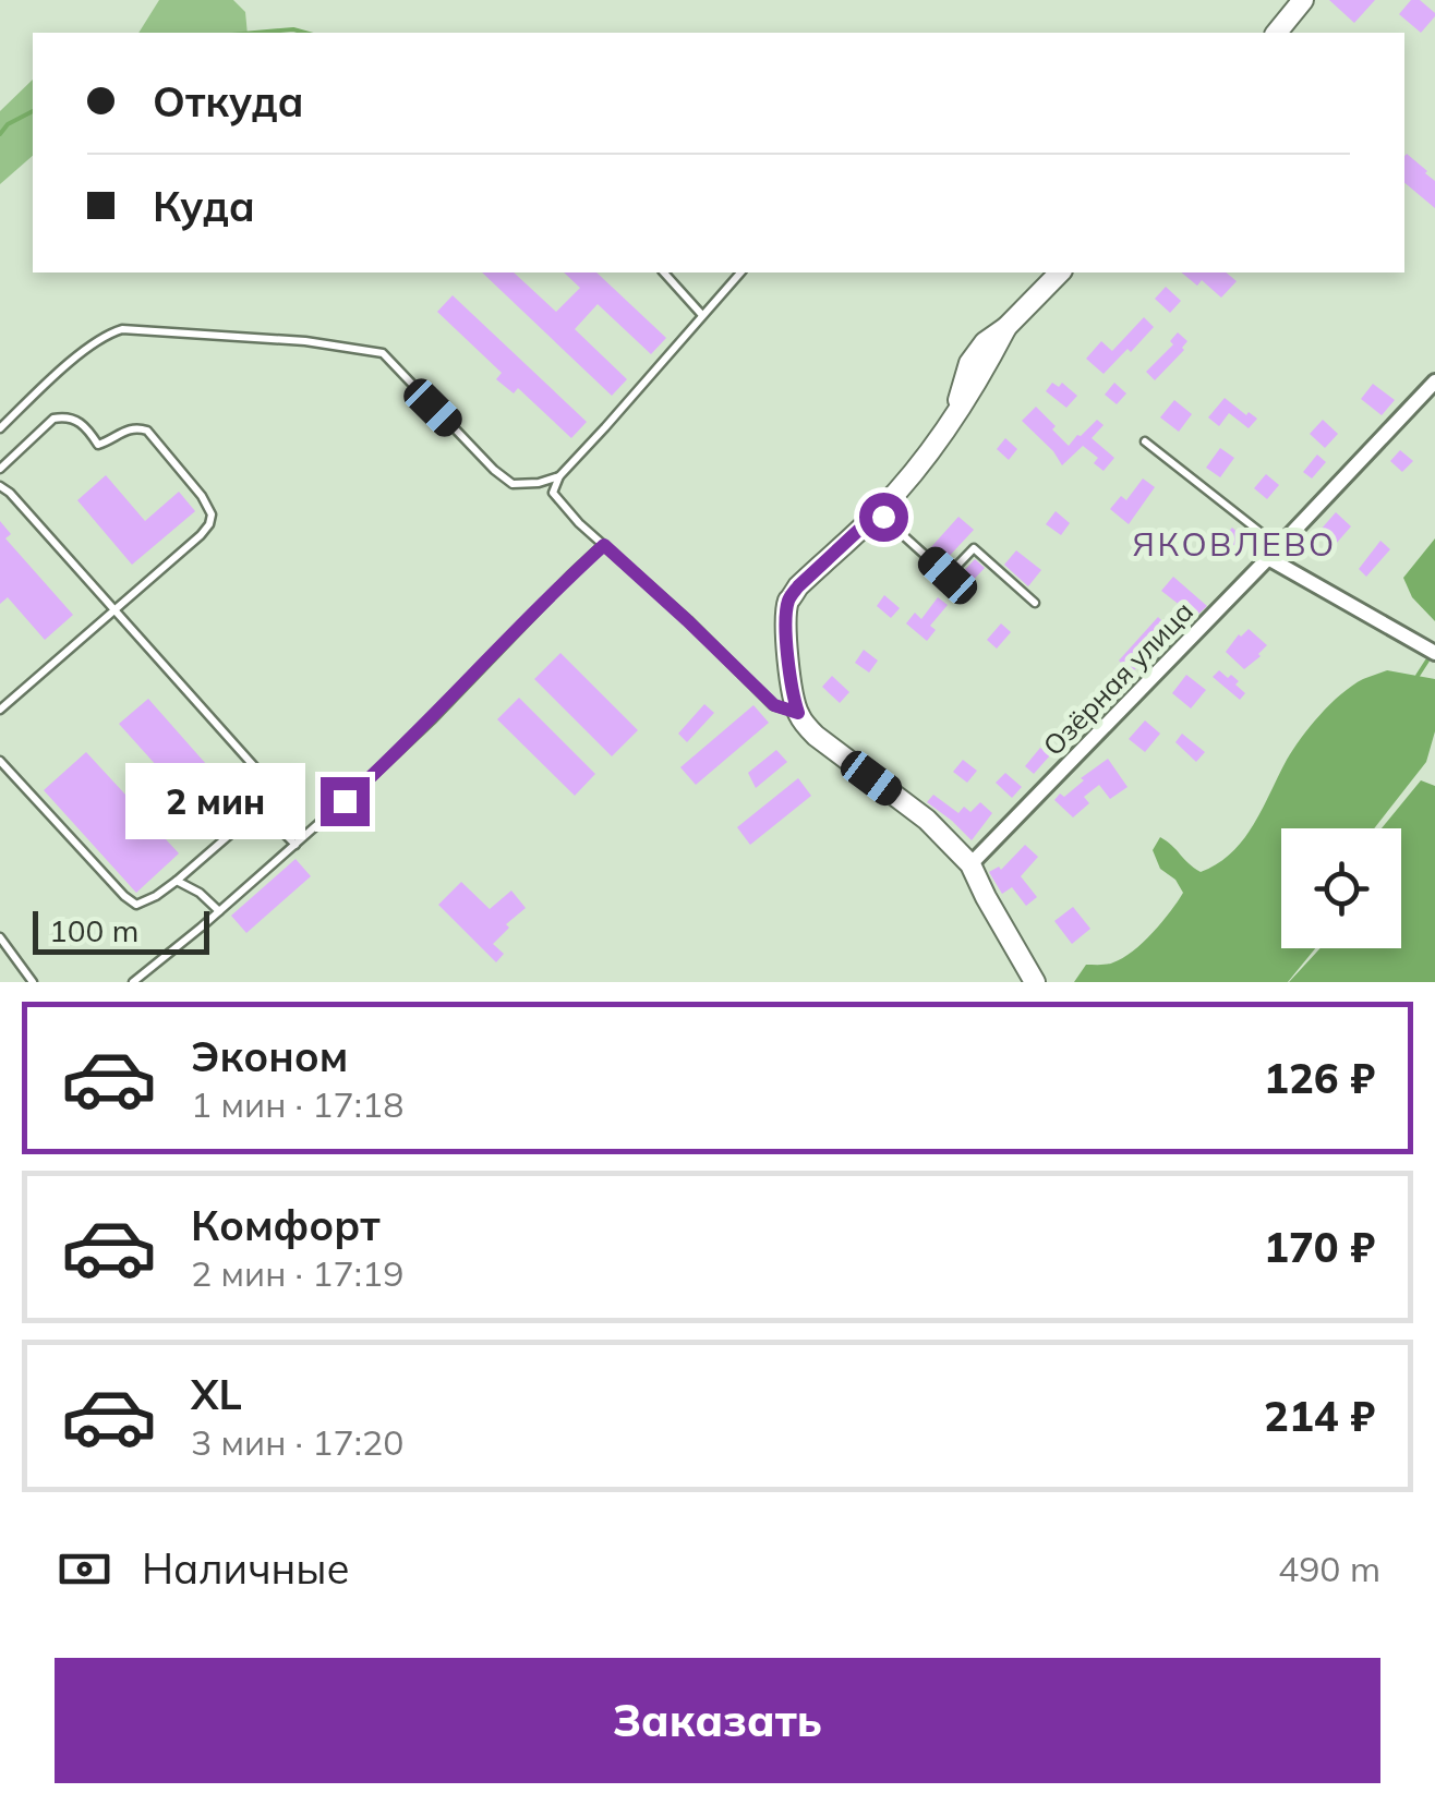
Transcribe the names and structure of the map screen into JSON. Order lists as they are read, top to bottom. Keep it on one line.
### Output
{"streets":{"street":["Озёрная улица"]},"districts":["ЯКОВЛЕВО"],"scale_bar":"100 m","page":{"banner":["Откуда","Куда"],"bubble":"2 мин","scale":"100 m","list":[{"name":"Эконом","note":"1 мин · 17:18","value":"126 ₽"},{"name":"Комфорт","note":"2 мин · 17:19","value":"170 ₽"},{"name":"XL","note":"3 мин · 17:20","value":"214 ₽"}],"pay":["Наличные","490 m"],"buttons":"Заказать"}}
